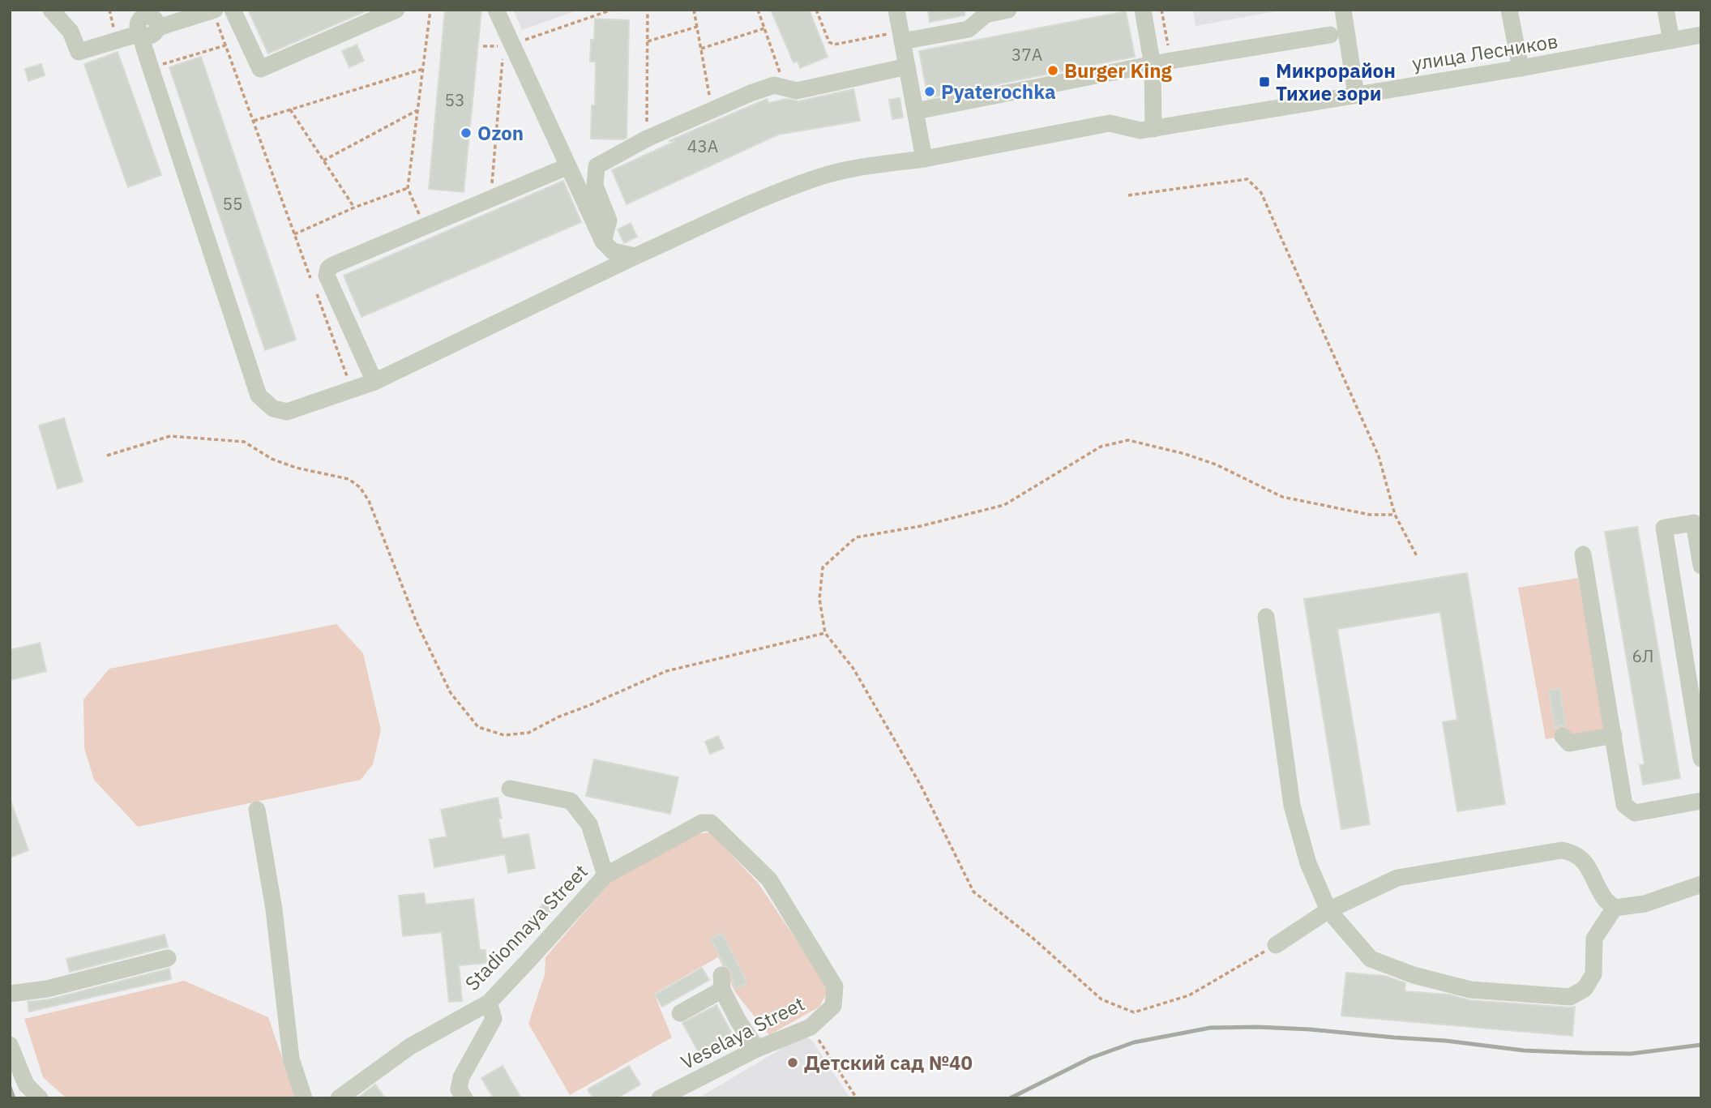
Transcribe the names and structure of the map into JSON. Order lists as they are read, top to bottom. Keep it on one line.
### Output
{"streets":{"street":["улица Лесников","Stadionnaya Street","Veselaya Street"]},"crossings":[["Stadionnaya Street","Veselaya Street"]],"places":{"other":["Burger King","Pyaterochka","Ozon","Детский сад №40"],"transit":["Микрорайон Тихие зори"]},"house_numbers":["37А","53","43А","55","6Л"]}
